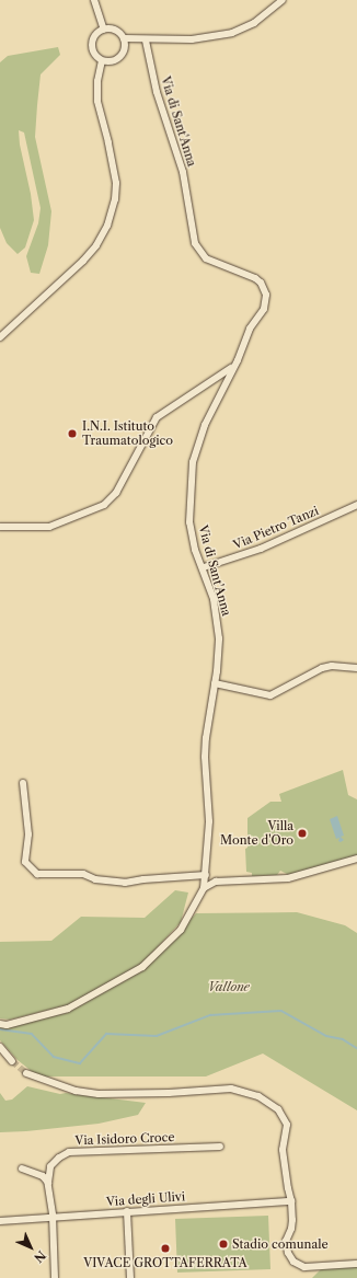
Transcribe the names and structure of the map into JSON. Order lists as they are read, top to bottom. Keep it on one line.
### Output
{"streets":{"street":["Via di Sant'Anna","Via Pietro Tanzi","Via Isidoro Croce","Via degli Ulivi"]},"crossings":[["Via di Sant'Anna","Via Pietro Tanzi"]],"parks":["Vallone"],"places":["I.N.I. Istituto Traumatologico","Villa Monte d'Oro","Stadio comunale","VIVACE GROTTAFERRATA"],"north":"bottom right"}
